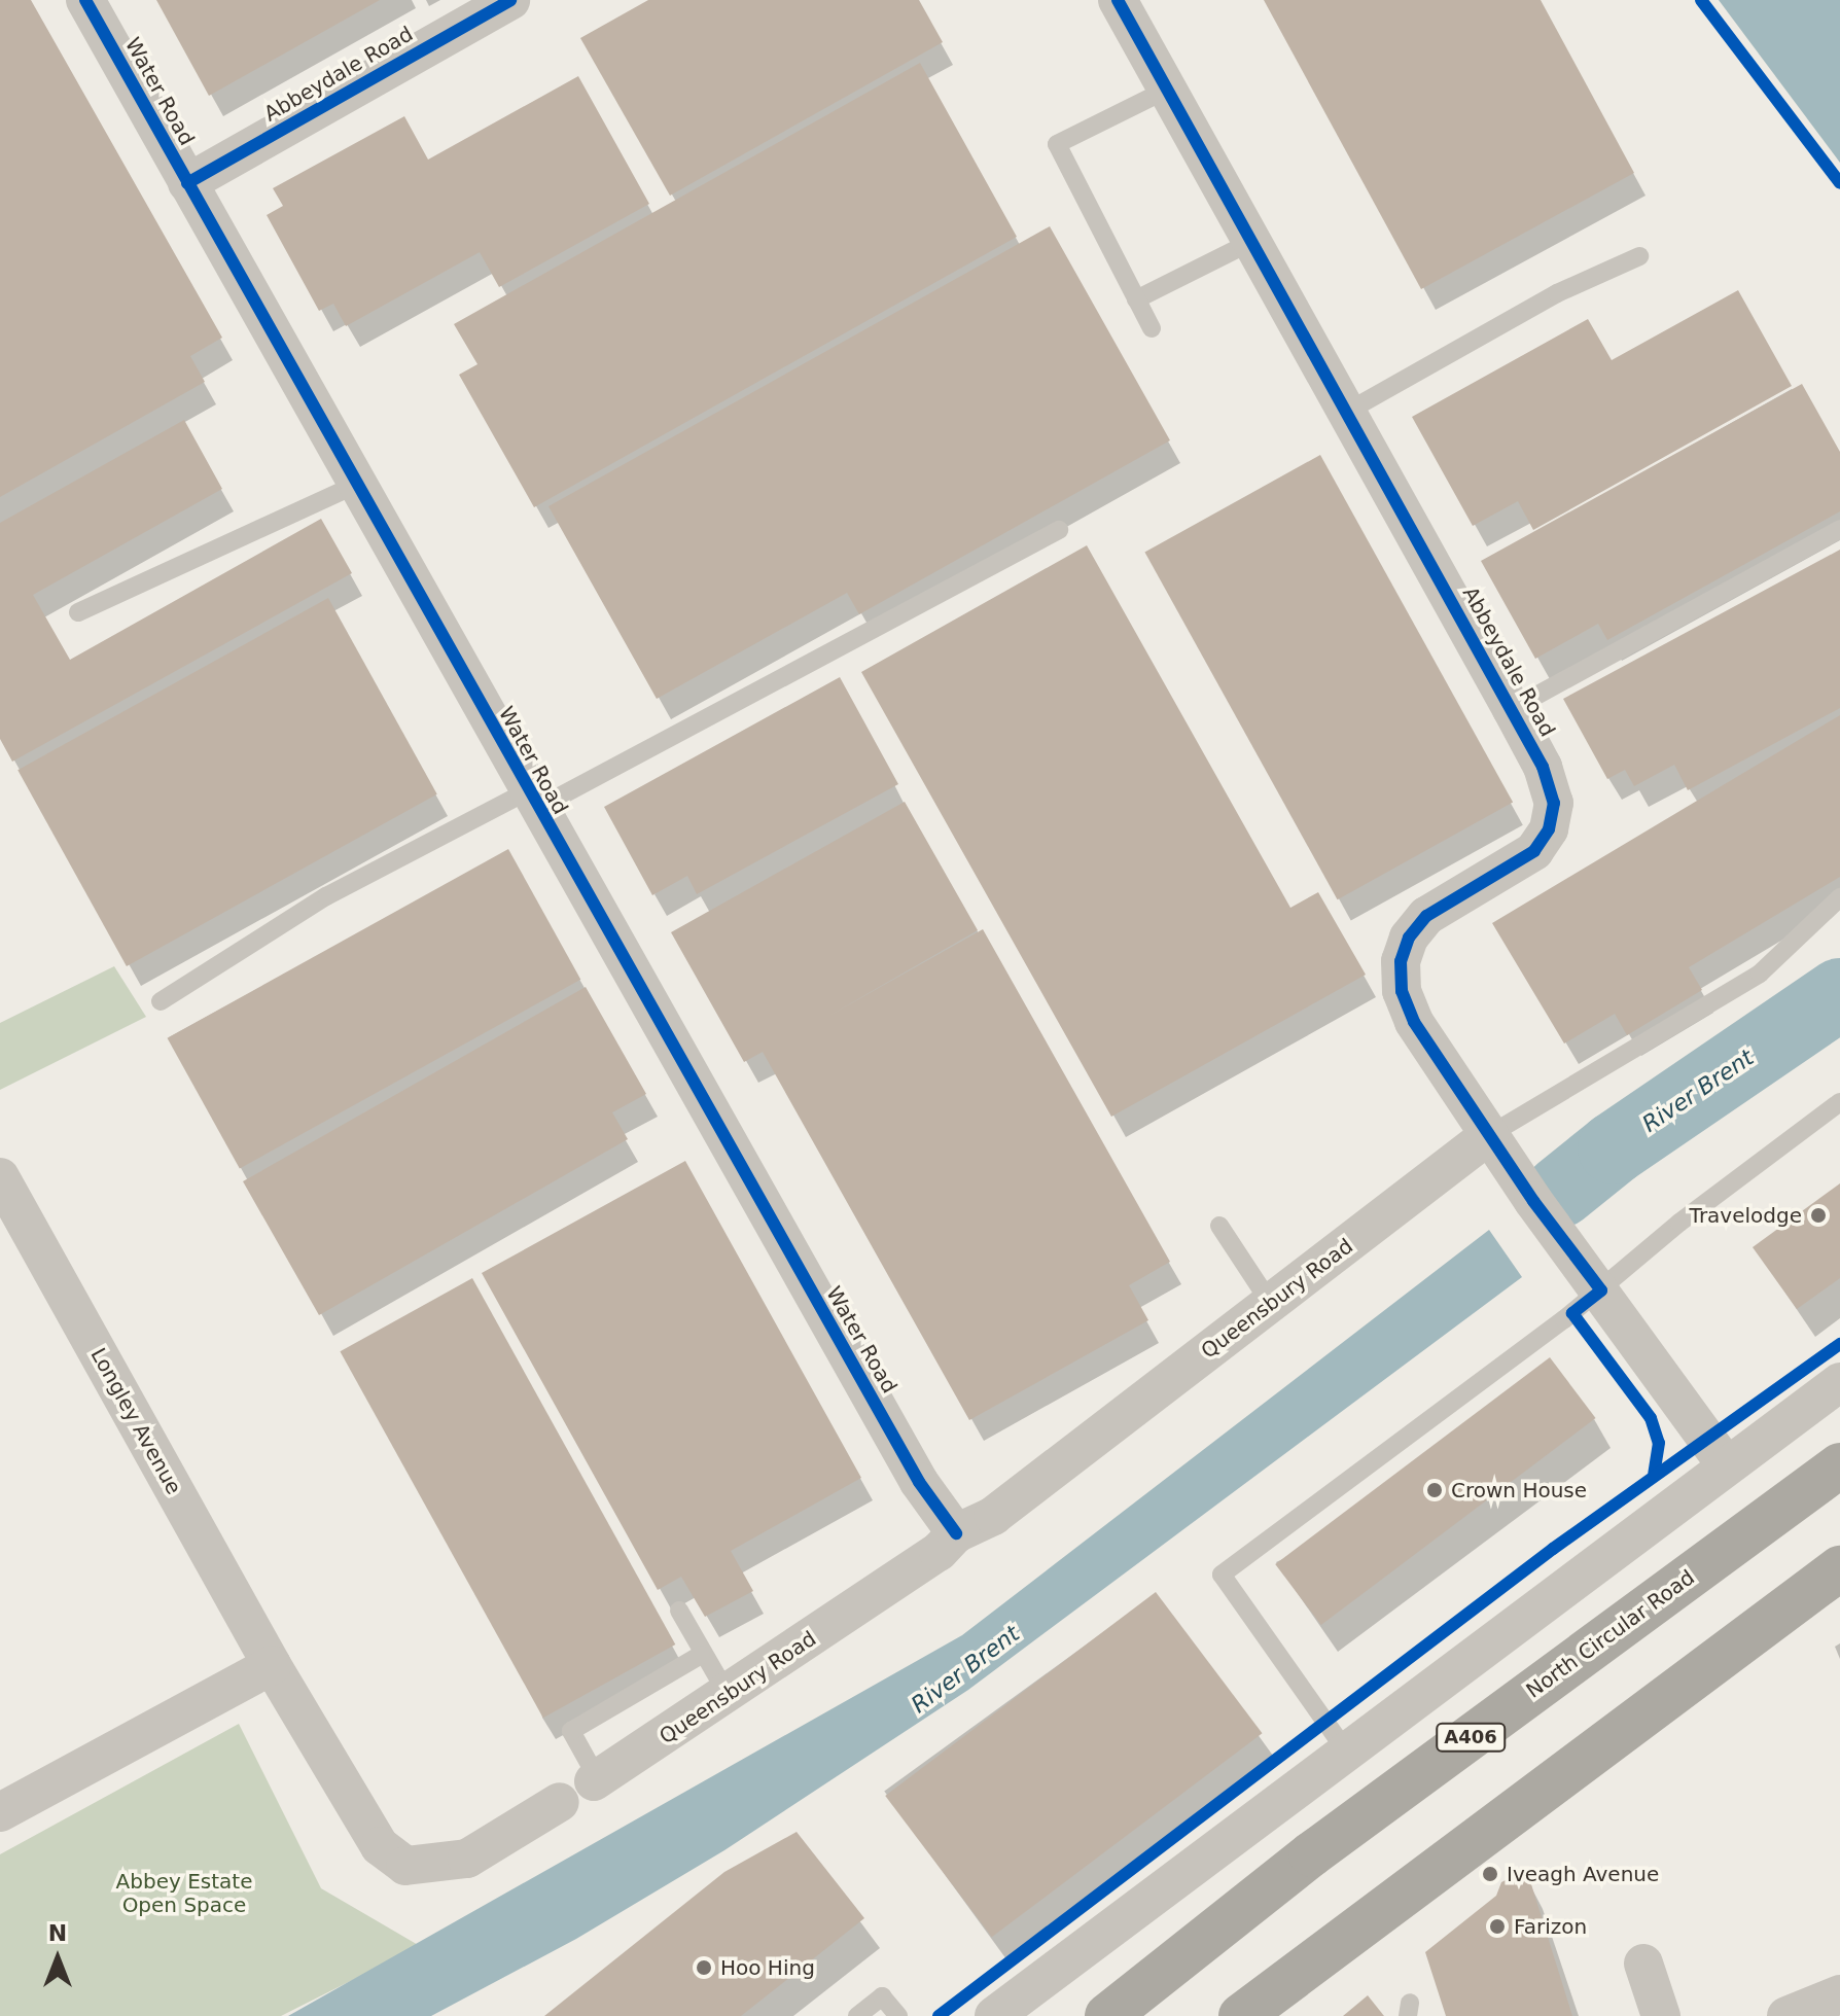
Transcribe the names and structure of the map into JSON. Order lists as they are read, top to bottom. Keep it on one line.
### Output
{"streets":{"highway":["North Circular Road","A406"],"street":["Abbeydale Road","Water Road","Queensbury Road","Longley Avenue"]},"crossings":[["Abbeydale Road","Water Road"],["Abbeydale Road","Queensbury Road"],["Water Road","Queensbury Road"],["Queensbury Road","Longley Avenue"]],"water":["River Brent"],"parks":["Abbey Estate Open Space"],"places":["Travelodge","Crown House","Iveagh Avenue","Farizon","Hoo Hing"],"north":"top"}
